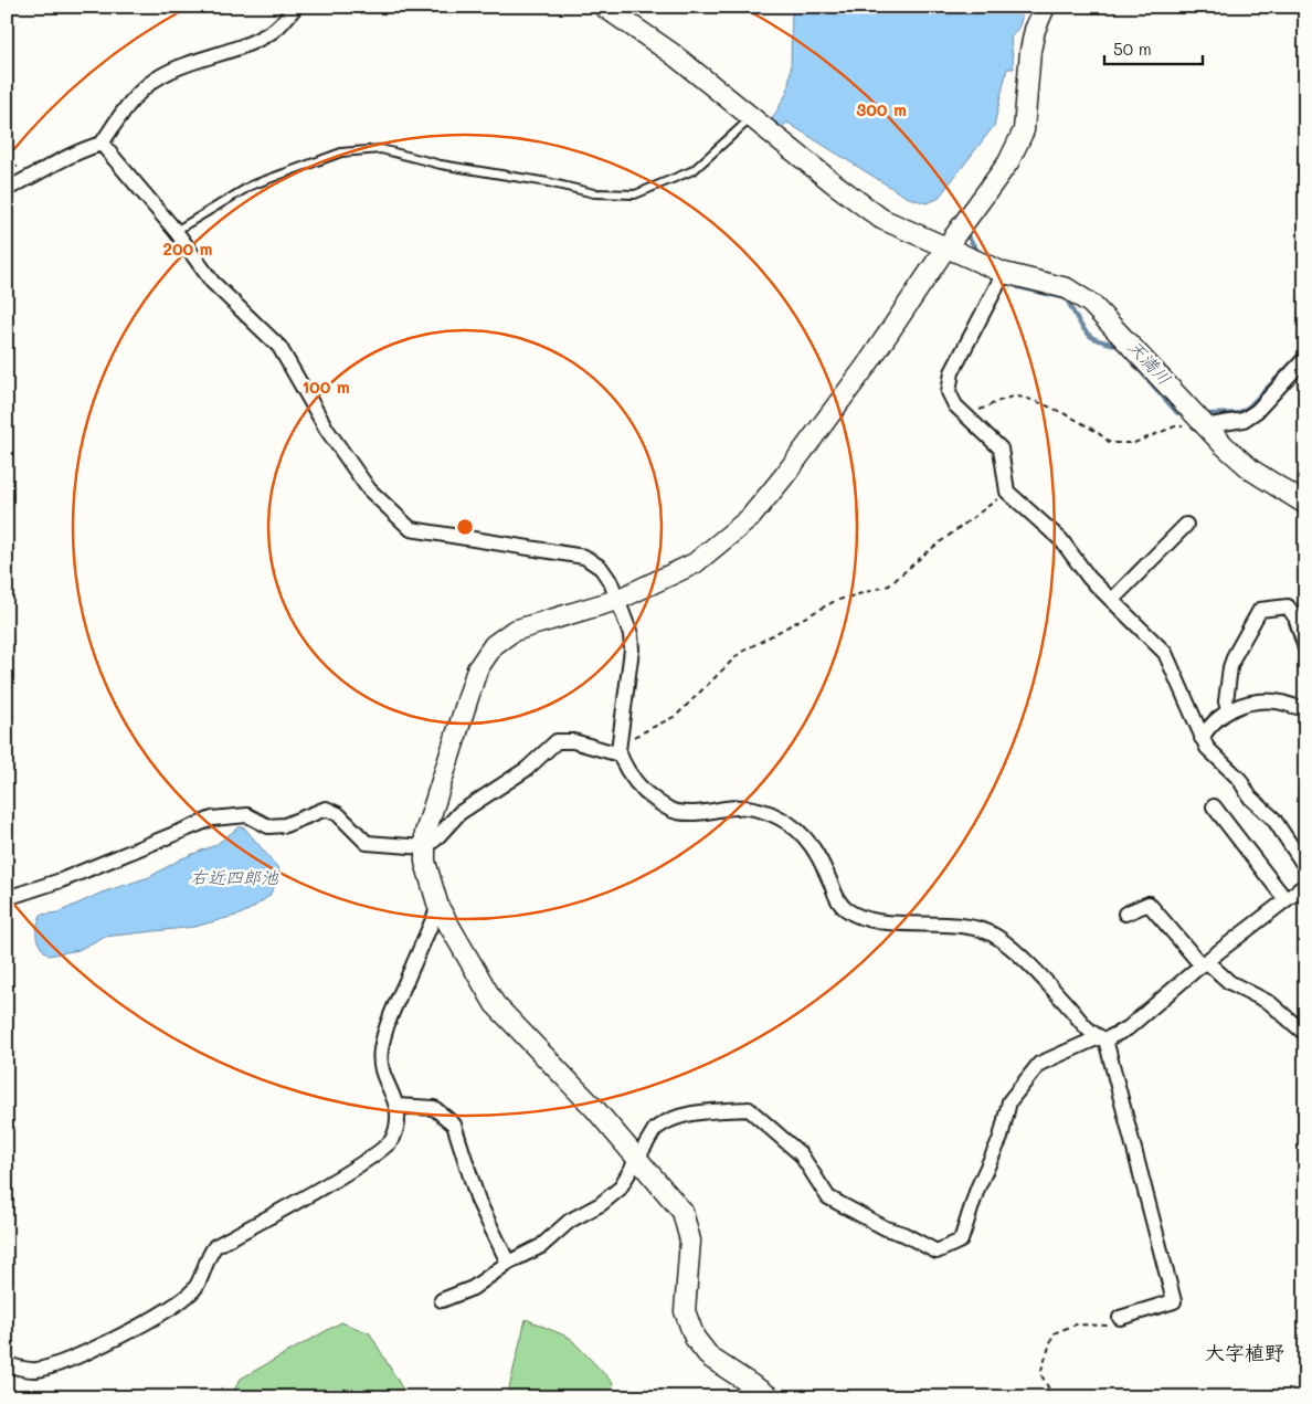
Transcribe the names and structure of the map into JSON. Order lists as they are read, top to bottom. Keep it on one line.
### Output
{"districts":["大字植野"],"water":["天満川","右近四郎池"],"scale_bar":"50 m","rings":["300 m","200 m","100 m"]}
